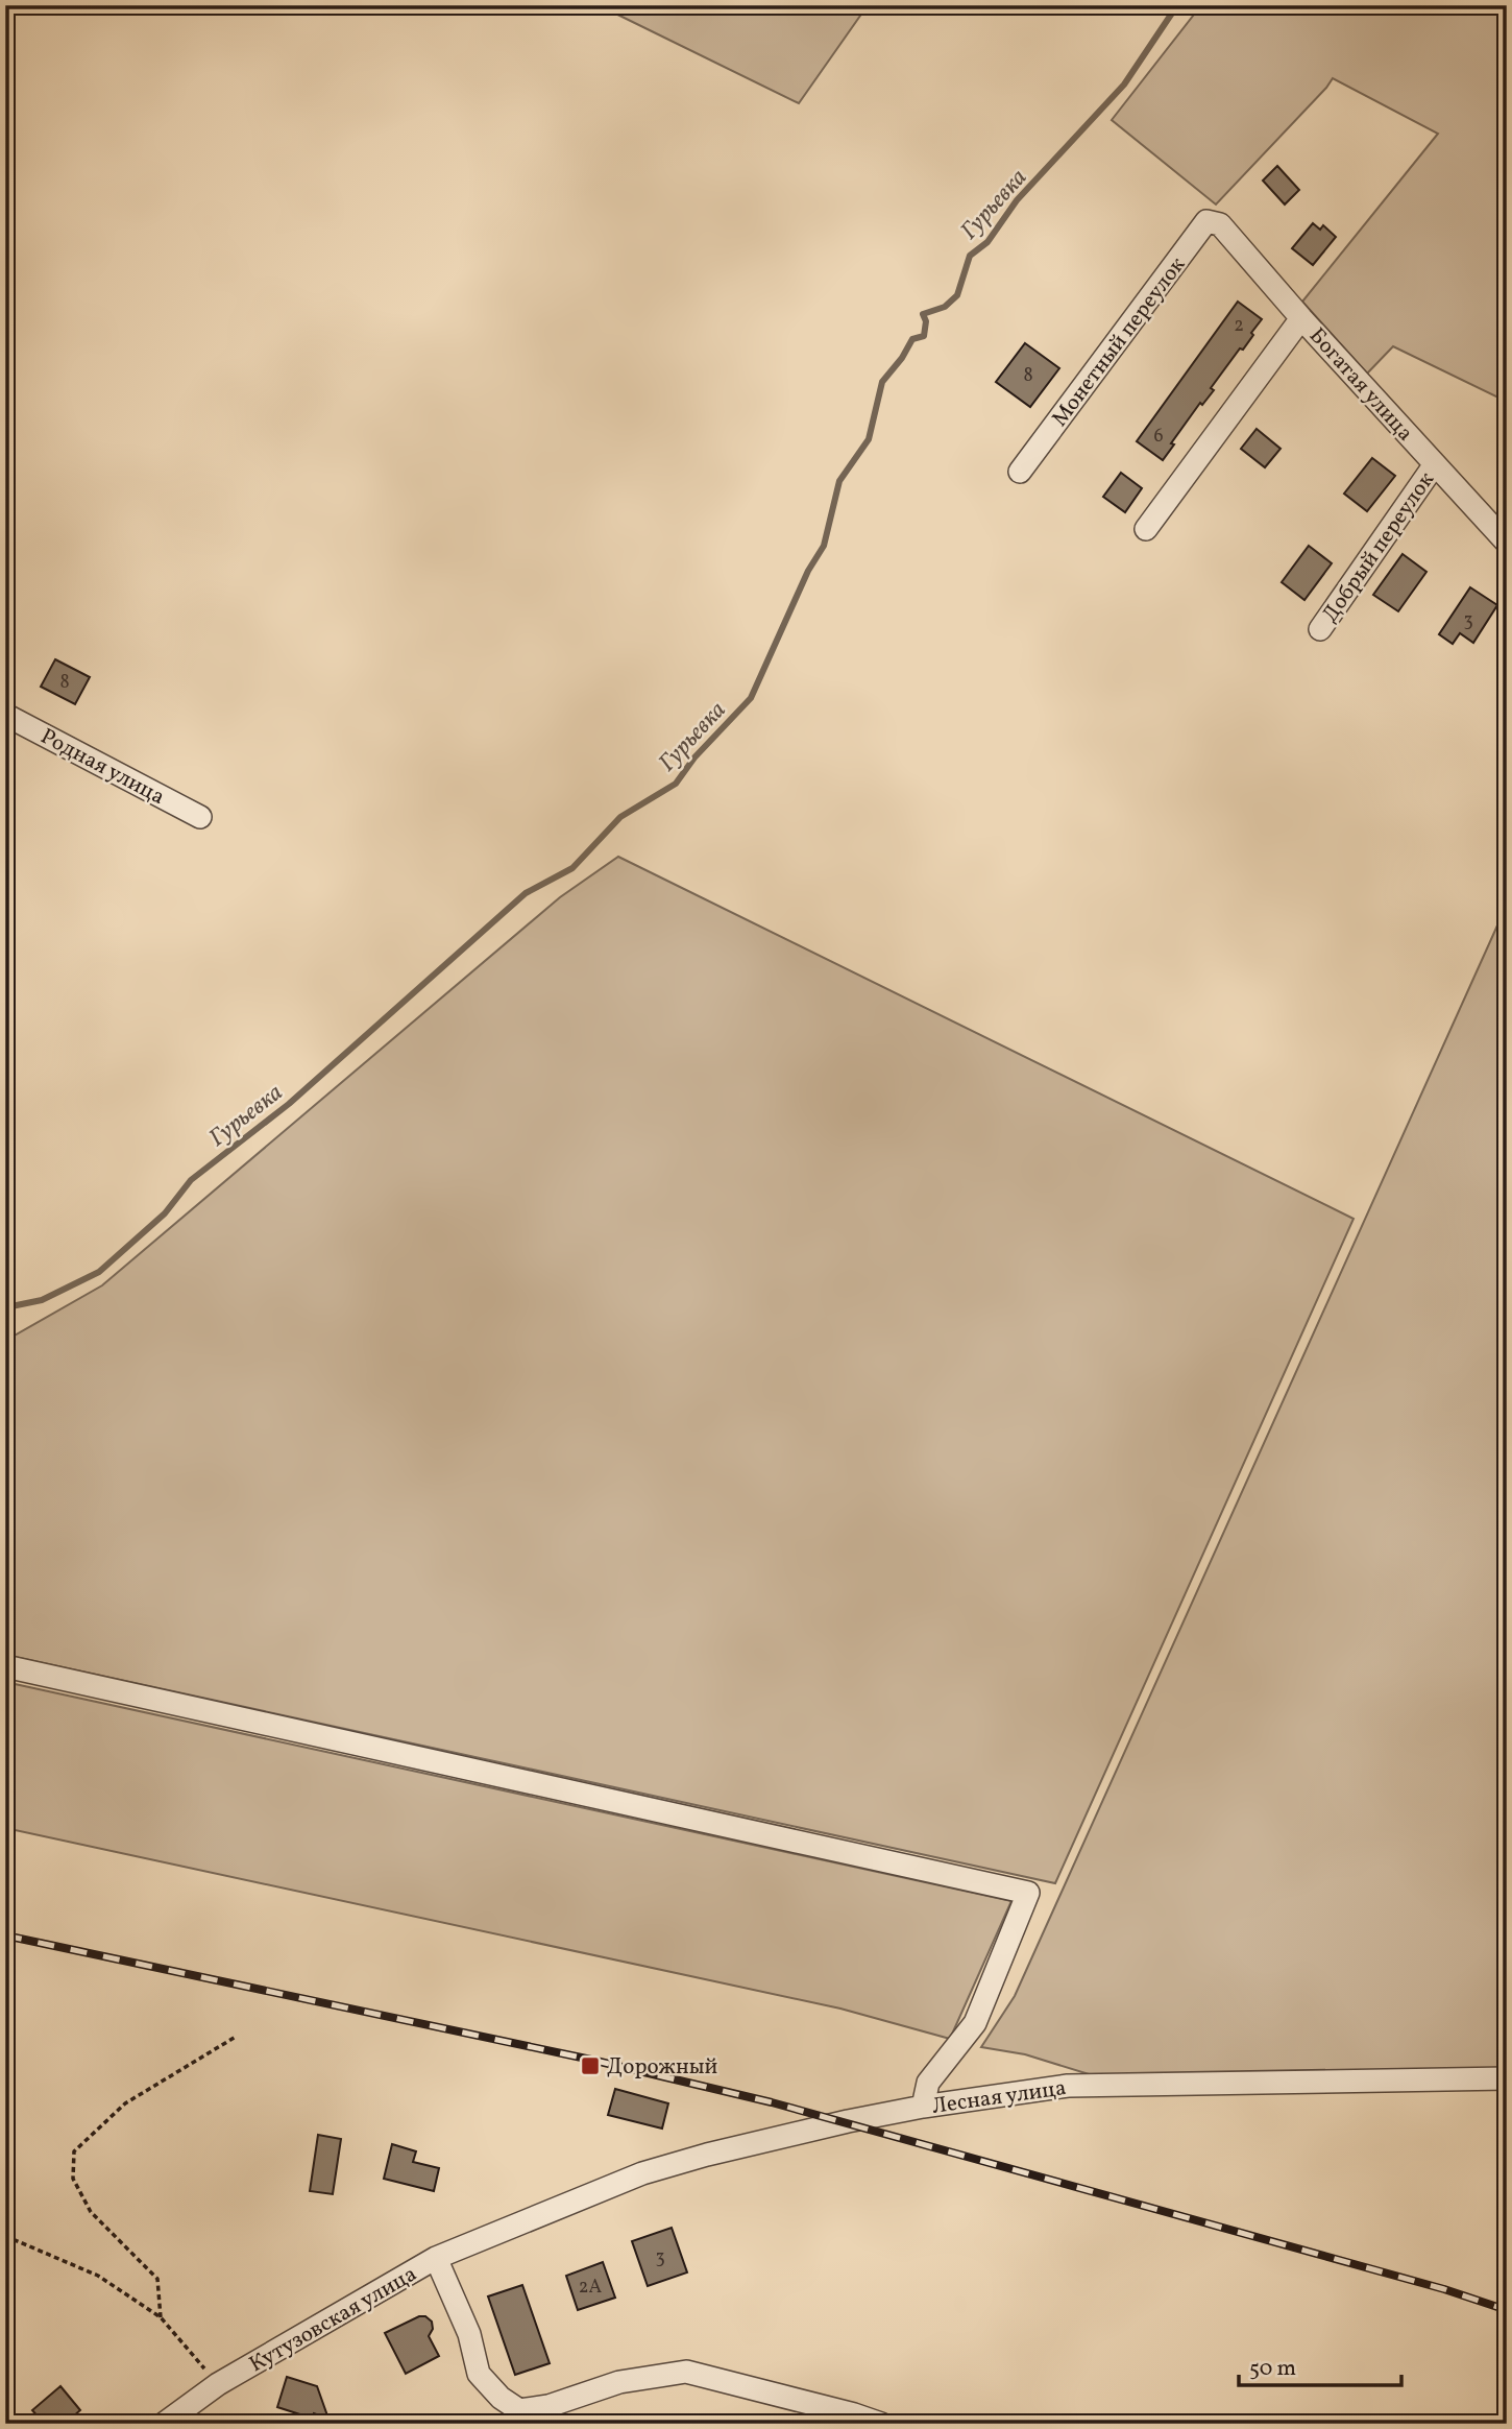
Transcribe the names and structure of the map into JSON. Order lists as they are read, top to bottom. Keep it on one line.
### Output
{"streets":{"street":["Монетный переулок","Богатая улица","Добрый переулок","Родная улица","Лесная улица","Кутузовская улица"]},"crossings":[["Монетный переулок","Богатая улица"],["Богатая улица","Добрый переулок"],["Лесная улица","Кутузовская улица"]],"water":["Гурьевка"],"places":{"transit":["Дорожный"]},"house_numbers":["2","8","6","3","8","3","2А"],"scale_bar":"50 m"}
